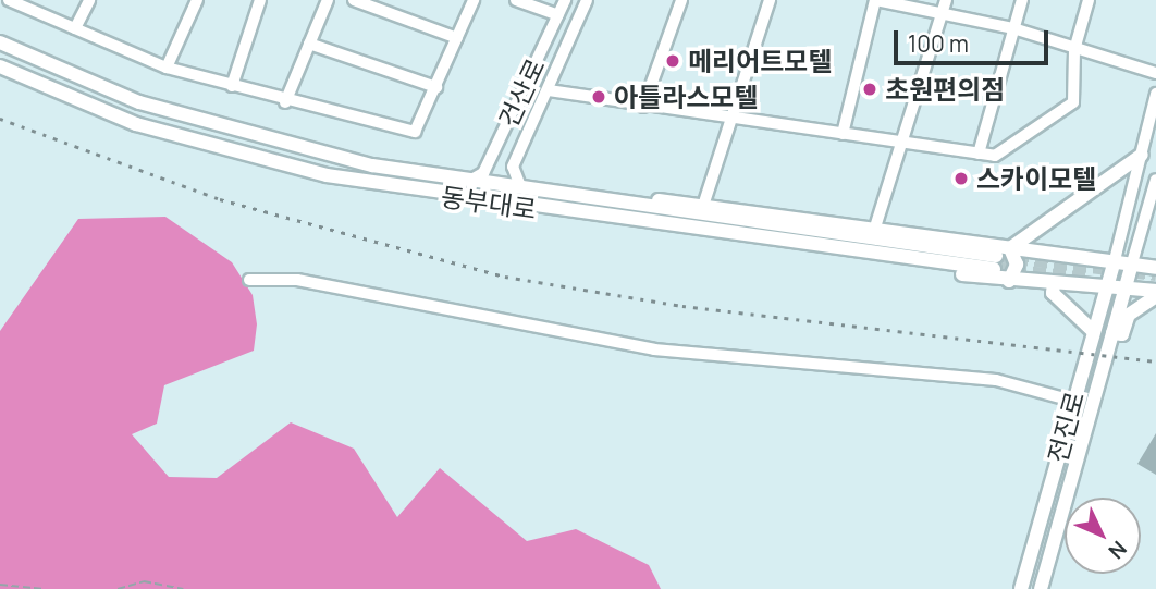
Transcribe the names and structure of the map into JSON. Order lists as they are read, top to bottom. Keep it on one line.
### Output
{"streets":{"main road":["동부대로","전진로"],"street":["건산로"]},"crossings":[["건산로","동부대로"],["동부대로","전진로"]],"places":["메리어트모텔","초원편의점","아틀라스모텔","스카이모텔"],"scale_bar":"100 m","north":"bottom right"}
